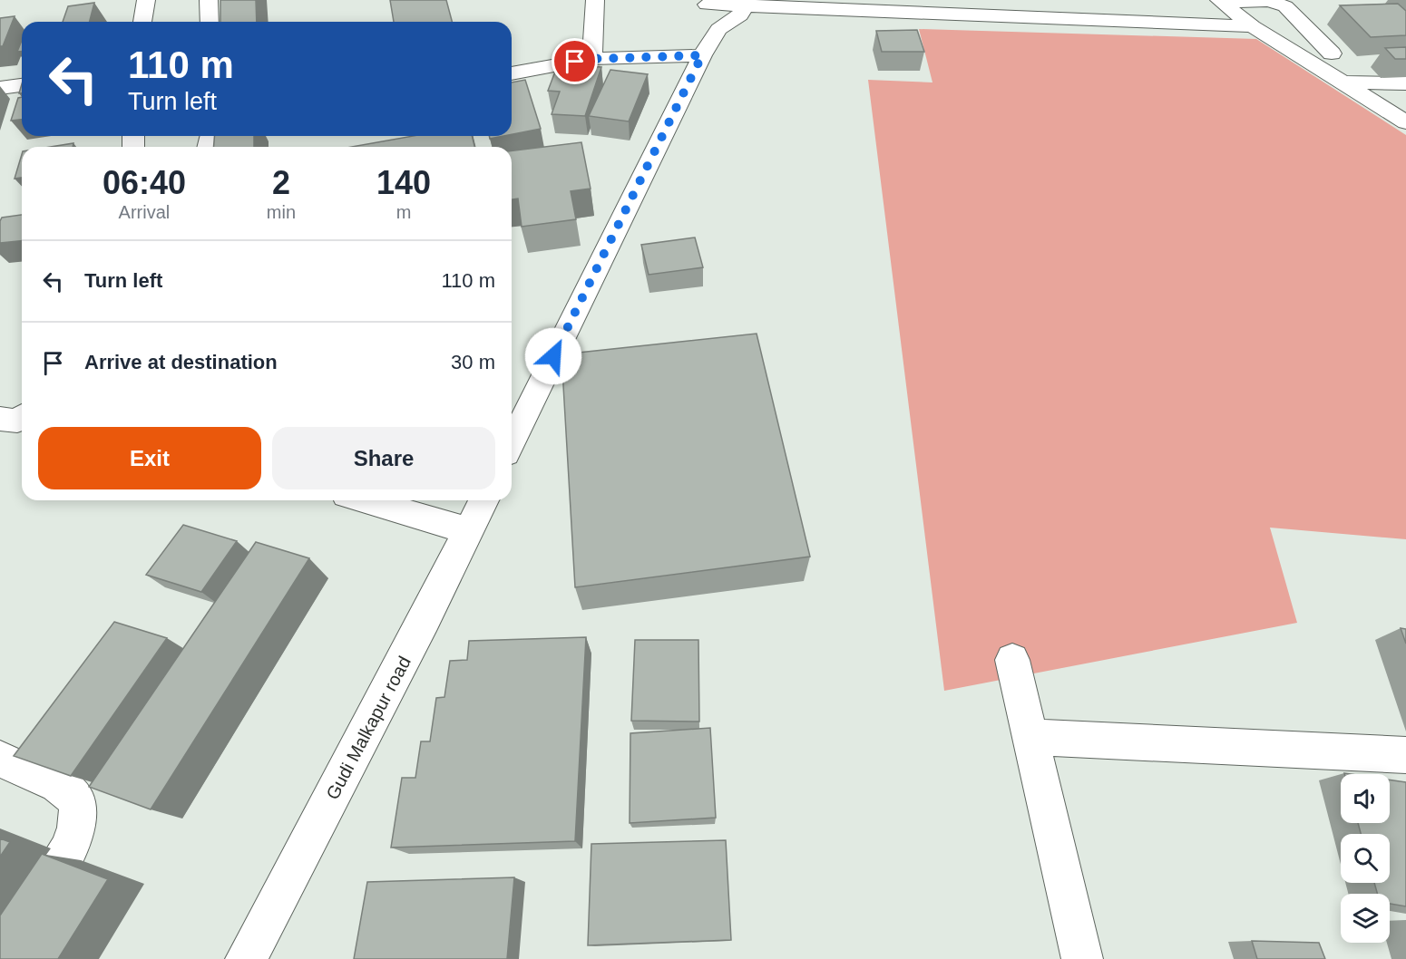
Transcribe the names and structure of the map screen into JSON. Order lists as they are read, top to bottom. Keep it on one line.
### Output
{"streets":{"street":["Gudi Malkapur road"]},"page":{"turn":["110 m","Turn left"],"eta":["06:40","Arrival","2","min","140","m"],"list":[{"name":"Turn left","value":"110 m"},{"name":"Arrive at destination","value":"30 m"}],"buttons":["Exit","Share"]}}
